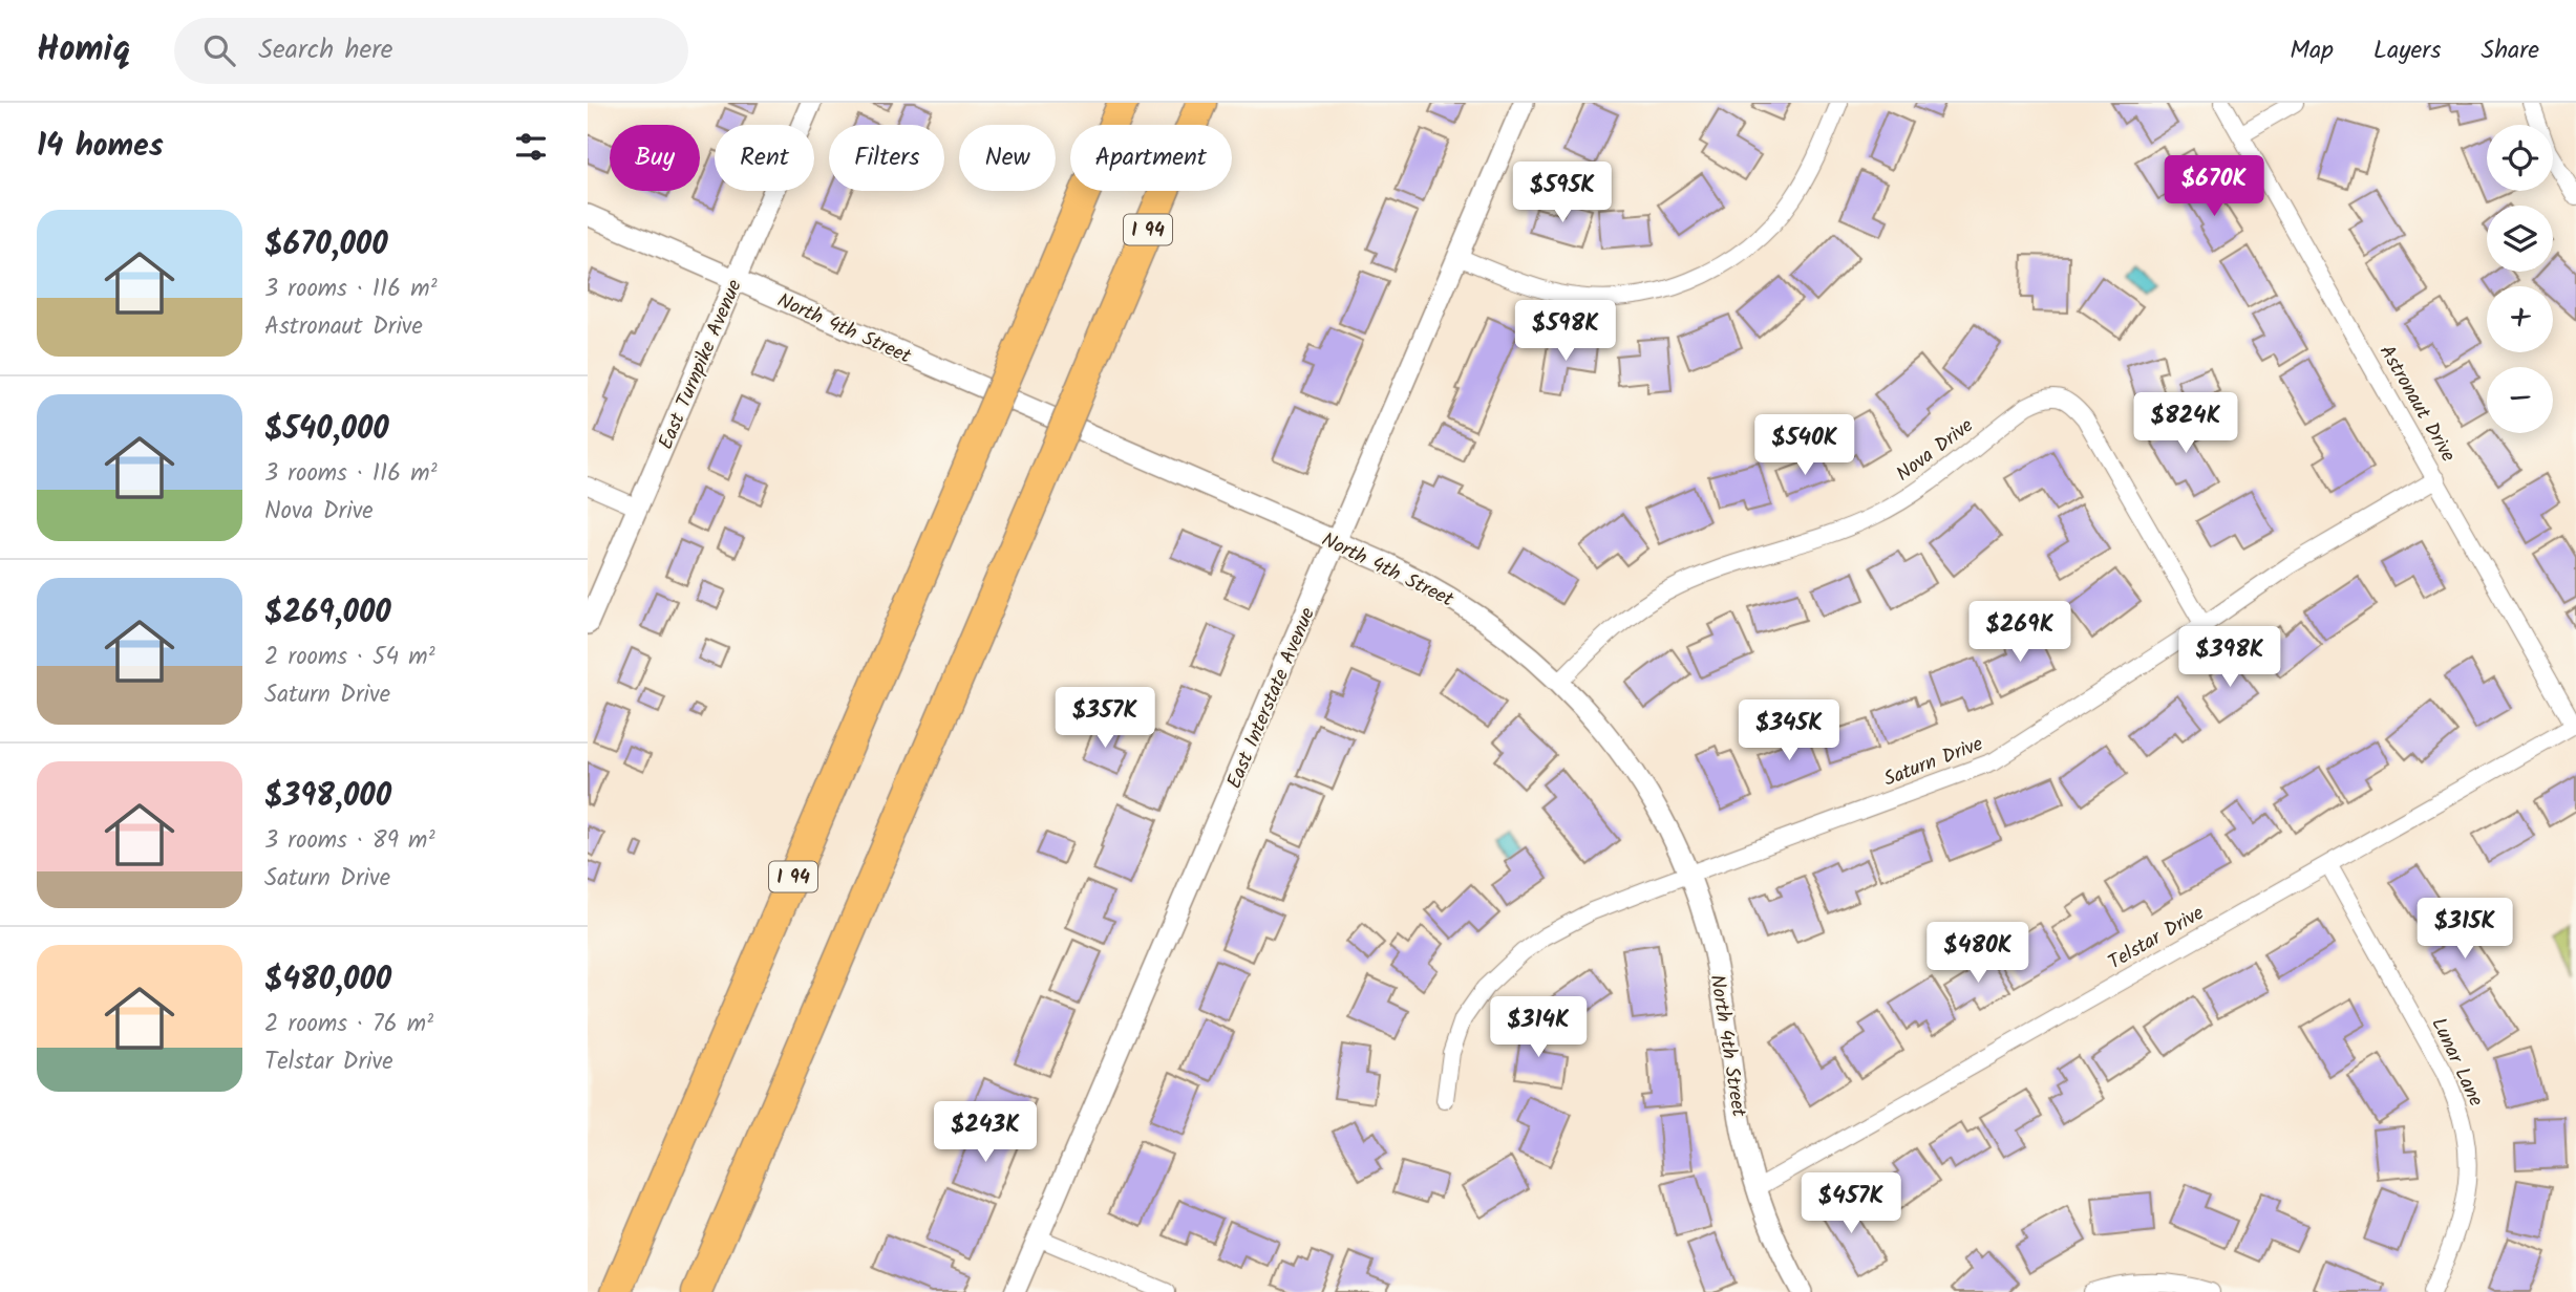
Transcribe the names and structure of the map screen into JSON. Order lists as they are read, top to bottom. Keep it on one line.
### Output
{"streets":{"highway":["I 94"],"street":["North 4th Street","East Turnpike Avenue","Astronaut Drive","Nova Drive","East Interstate Avenue","Saturn Drive","Telstar Drive","Lunar Lane"]},"crossings":[["North 4th Street","East Turnpike Avenue"],["North 4th Street","Nova Drive"],["North 4th Street","East Interstate Avenue"],["North 4th Street","Saturn Drive"],["North 4th Street","Telstar Drive"],["Astronaut Drive","Saturn Drive"],["Astronaut Drive","Telstar Drive"],["Nova Drive","Saturn Drive"],["Telstar Drive","Lunar Lane"]],"page":{"header":"Homiq","search":"Search here","nav":["Map","Layers","Share"],"heading":"14 homes","map_buttons":["+","−"],"chip":["Buy","Rent","Filters","New","Apartment"],"price":["$670K","$595K","$598K","$824K","$540K","$269K","$398K","$357K","$345K","$315K","$480K","$314K","$243K","$457K"],"list":[{"name":"$670,000","note":"3 rooms · 116 m² · Astronaut Drive"},{"name":"$540,000","note":"3 rooms · 116 m² · Nova Drive"},{"name":"$269,000","note":"2 rooms · 54 m² · Saturn Drive"},{"name":"$398,000","note":"3 rooms · 89 m² · Saturn Drive"},{"name":"$480,000","note":"2 rooms · 76 m² · Telstar Drive"}]}}
